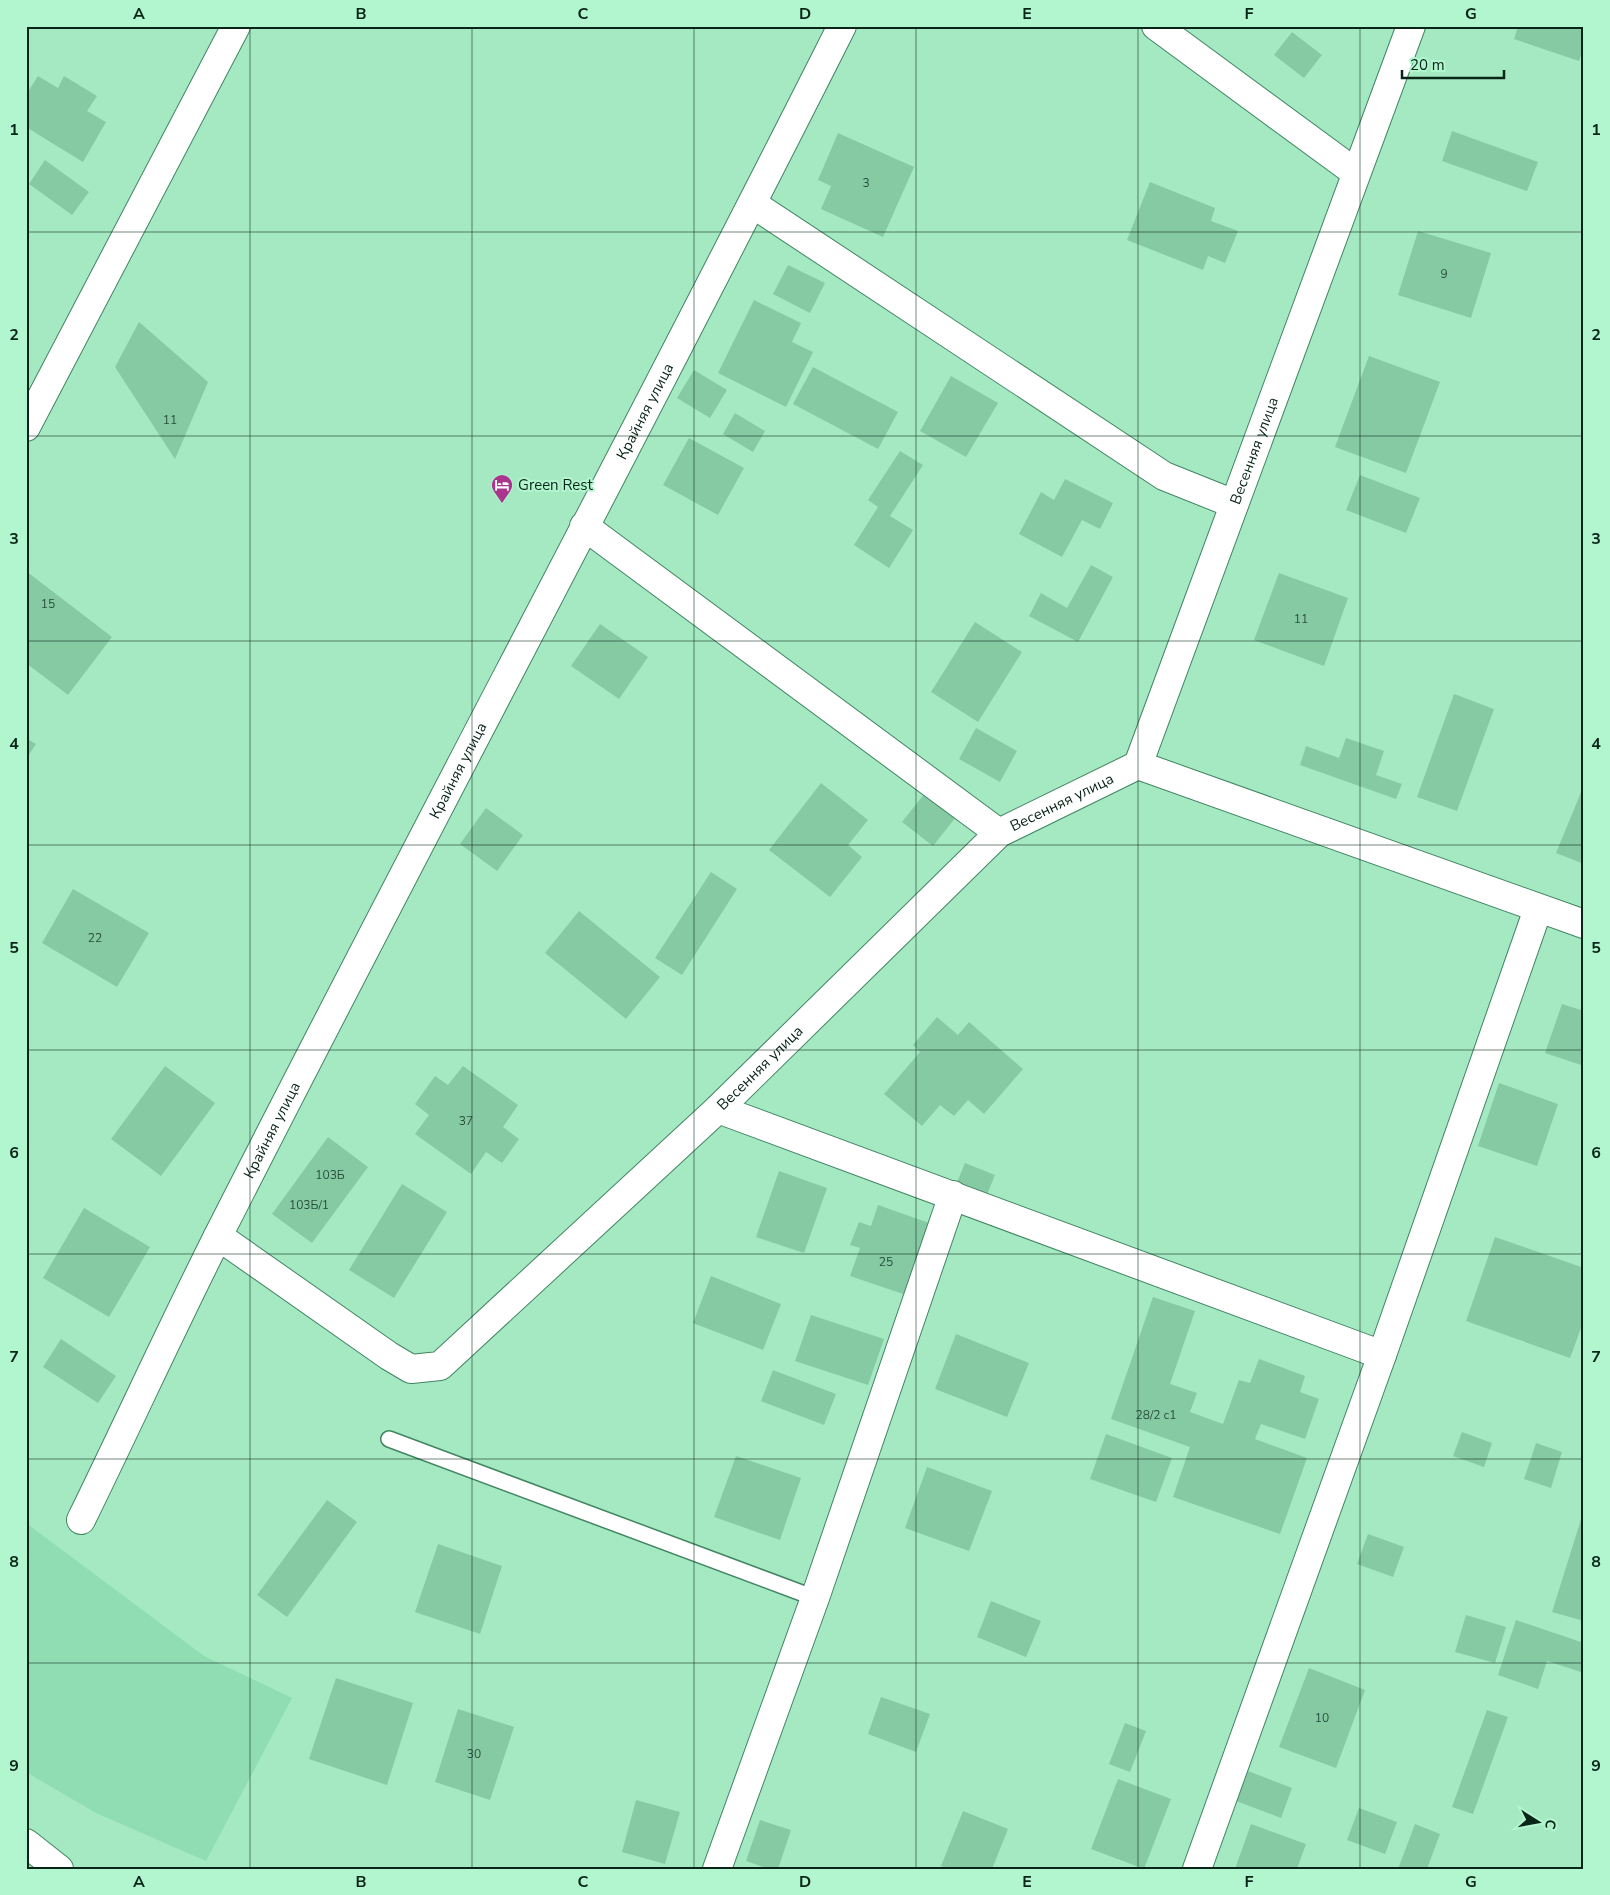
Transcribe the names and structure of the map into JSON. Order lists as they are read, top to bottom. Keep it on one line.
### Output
{"streets":{"street":["Крайняя улица","Весенняя улица"]},"crossings":[["Крайняя улица","Весенняя улица"]],"places":{"hotel":["Green Rest"]},"house_numbers":["3","9","11","15","11","22","37","103Б","103Б/1","25","28/2 с1","10","30"],"scale_bar":"20 m","north":"right","grid":{"columns":["A","B","C","D","E","F","G"],"rows":["1","2","3","4","5","6","7","8","9"]}}
